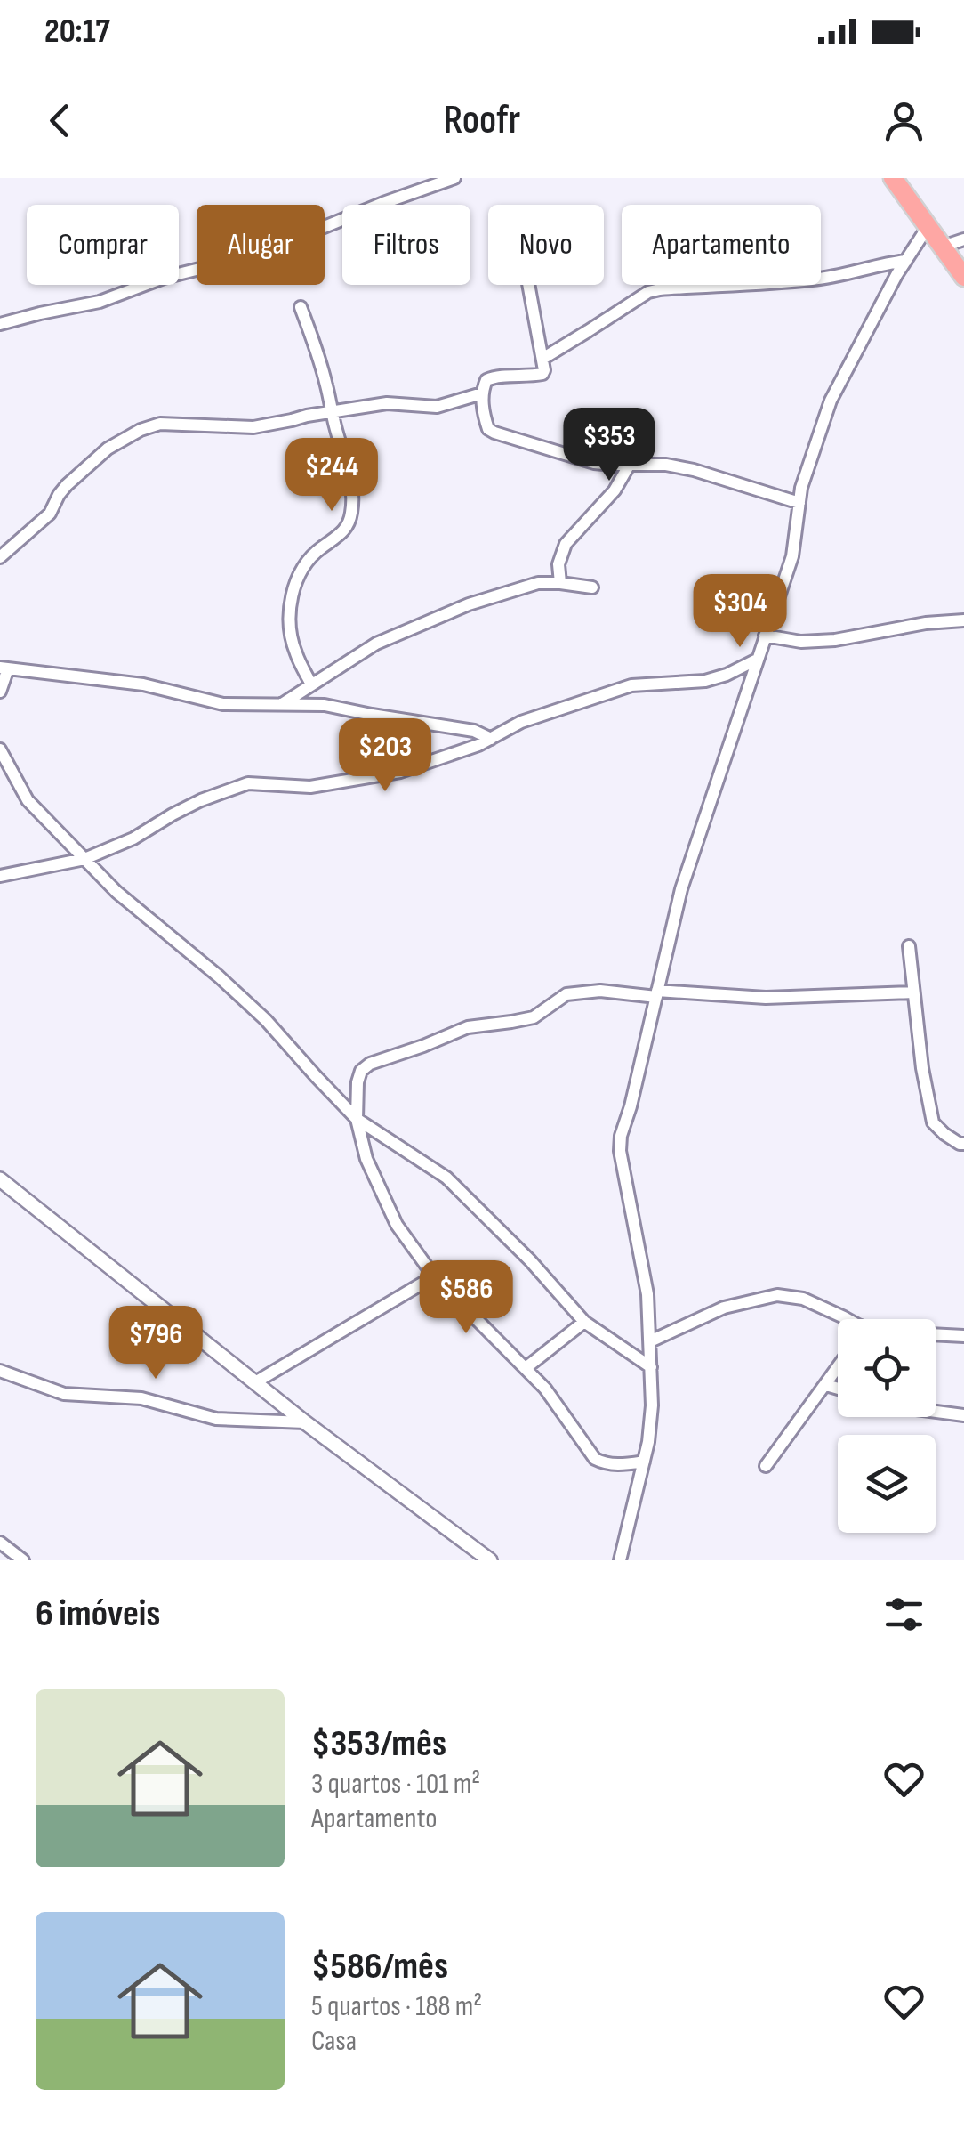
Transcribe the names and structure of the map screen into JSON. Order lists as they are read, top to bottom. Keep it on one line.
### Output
{"page":{"status":"20:17","header":"Roofr","chip":["Comprar","Alugar","Filtros","Novo","Apartamento"],"price":["$353","$244","$304","$203","$586","$796"],"heading":"6 imóveis","list":[{"name":"$353/mês","note":"3 quartos · 101 m² · Apartamento"},{"name":"$586/mês","note":"5 quartos · 188 m² · Casa"}]}}
